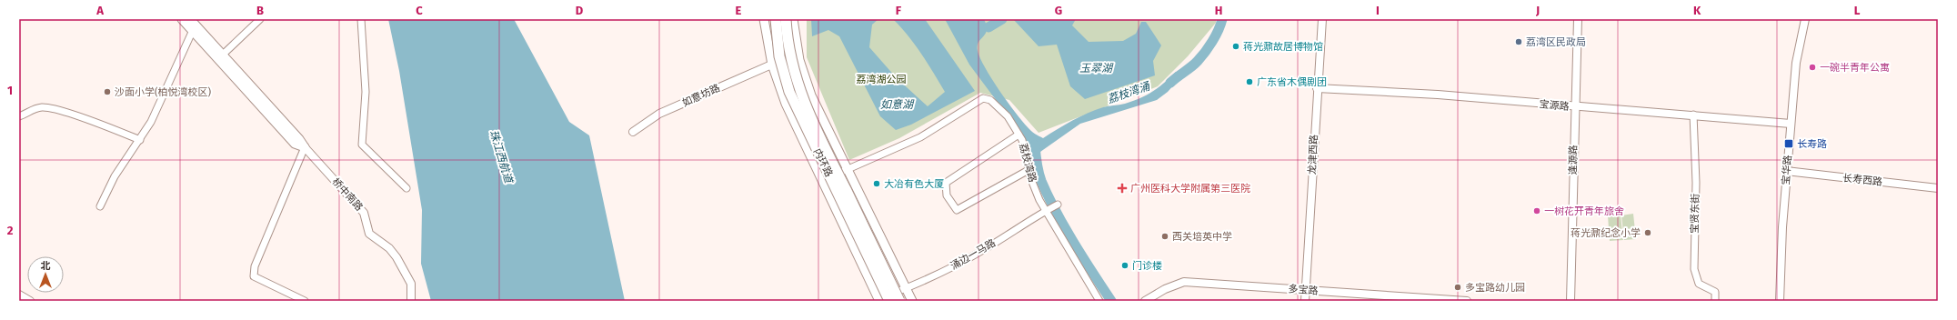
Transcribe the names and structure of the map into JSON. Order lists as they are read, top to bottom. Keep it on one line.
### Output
{"streets":{"highway":["内环路"],"main road":["桥中南路"],"street":["如意坊路","宝源路","龙津西路","逢源路","荔枝湾路","宝华路","长寿西路","宝贤东街","涌边一马路","多宝路"]},"crossings":[["宝源路","龙津西路"],["宝源路","逢源路"],["宝源路","宝华路"],["宝源路","宝贤东街"],["龙津西路","多宝路"],["内环路","涌边一马路"],["荔枝湾路","涌边一马路"],["宝华路","长寿西路"]],"water":["玉翠湖","荔枝湾涌","如意湖","珠江西航道"],"parks":["荔湾湖公园"],"places":{"other":["荔湾区民政局","蒋光鼐故居博物馆","一碗半青年公寓","广东省木偶剧团","沙面小学(柏悦湾校区)","大冶有色大厦","一树花开青年旅舍","蒋光鼐纪念小学","西关培英中学","门诊楼","多宝路幼儿园"],"transit":["长寿路"],"health":["广州医科大学附属第三医院"]},"north":"top","grid":{"columns":["A","B","C","D","E","F","G","H","I","J","K","L"],"rows":["1","2"]}}
